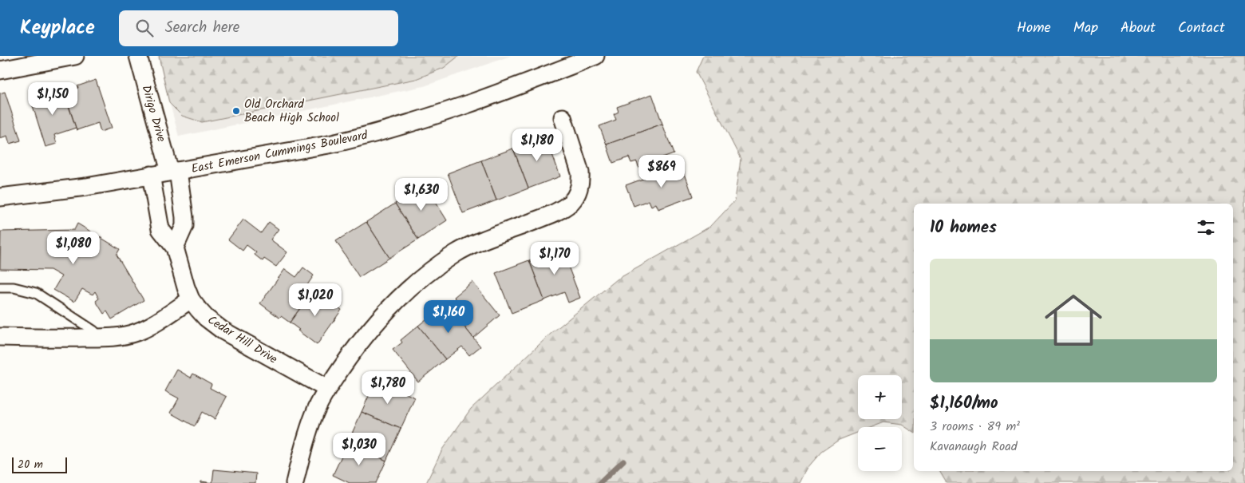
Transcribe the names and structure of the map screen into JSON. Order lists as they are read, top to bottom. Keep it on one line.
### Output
{"streets":{"street":["Dirigo Drive","East Emerson Cummings Boulevard","Cedar Hill Drive"]},"crossings":[["Dirigo Drive","East Emerson Cummings Boulevard"],["East Emerson Cummings Boulevard","Cedar Hill Drive"]],"places":["Old Orchard Beach High School"],"scale_bar":"20 m","page":{"header":"Keyplace","search":"Search here","nav":["Home","Map","About","Contact"],"price":["$1,150","$1,180","$869","$1,630","$1,080","$1,170","$1,020","$1,160","$1,780","$1,030"],"heading":"10 homes","list":[{"name":"$1,160/mo","note":"3 rooms · 89 m² · Kavanaugh Road"}],"map_buttons":["+","−"],"scale":"20 m"}}
